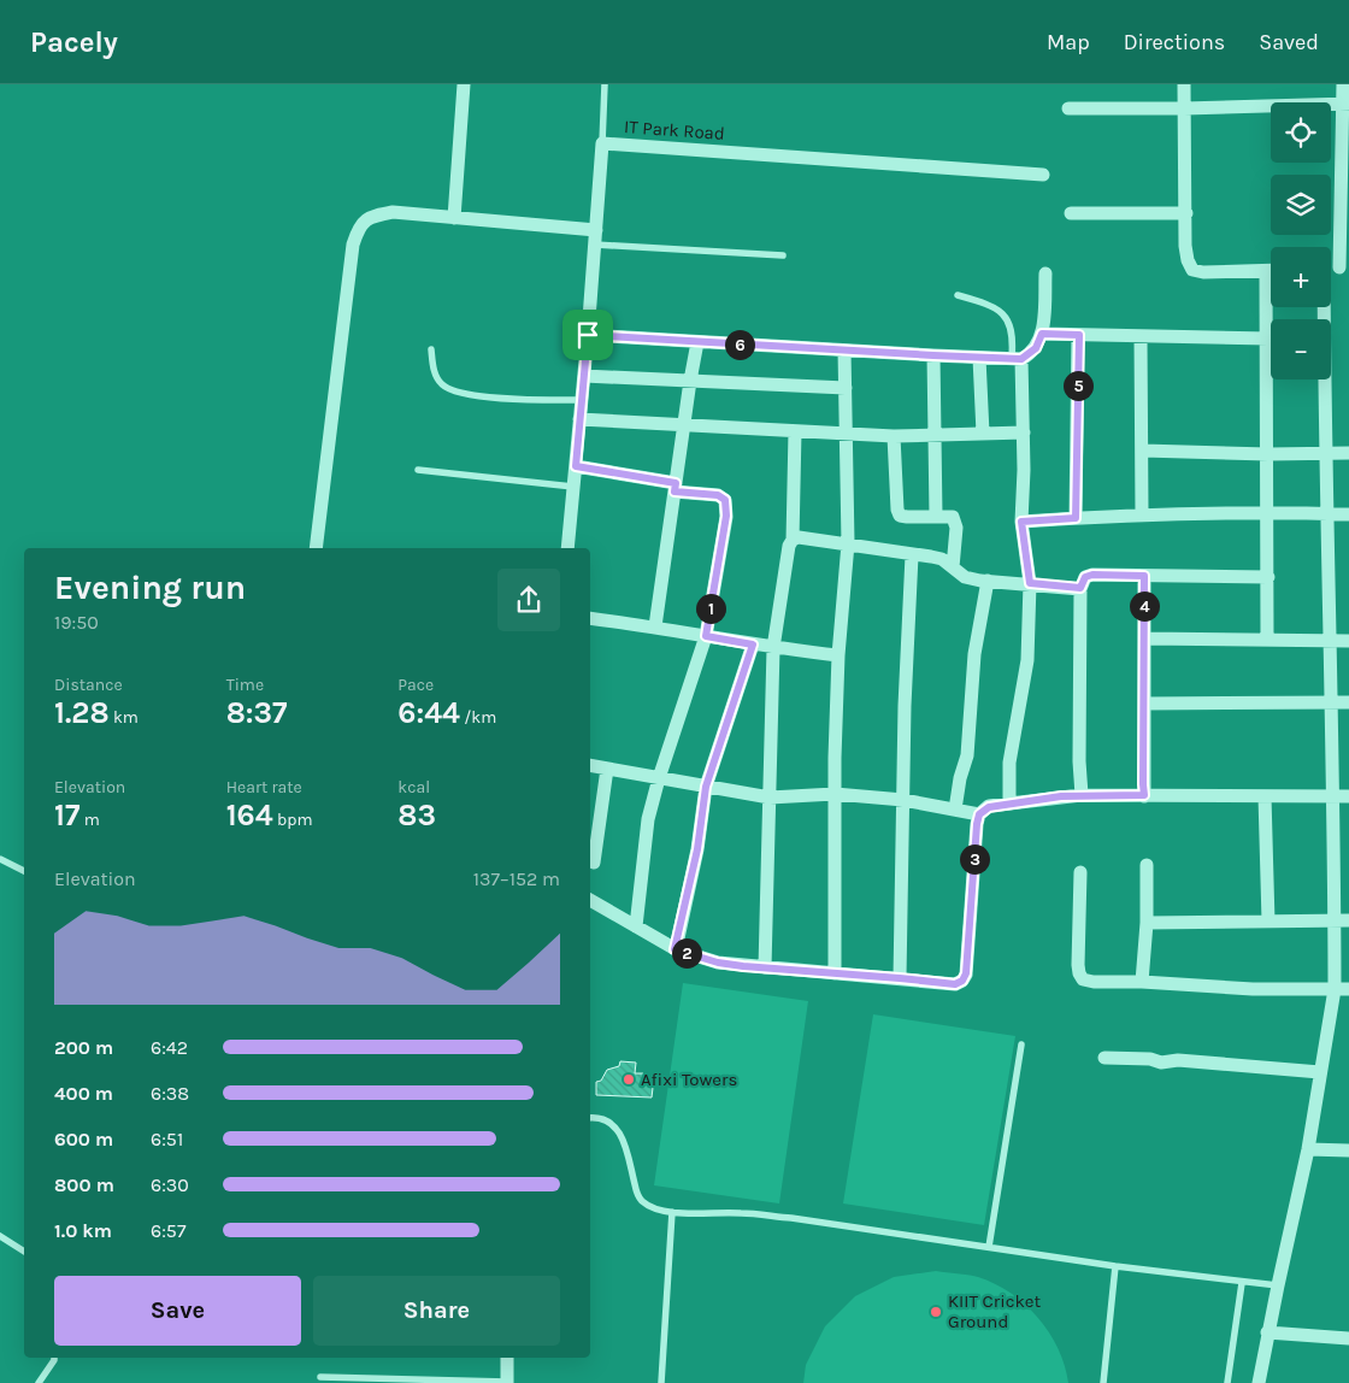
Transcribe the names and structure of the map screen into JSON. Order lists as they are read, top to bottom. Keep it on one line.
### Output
{"streets":{"street":["IT Park Road"]},"places":["Afixi Towers","KIIT Cricket Ground"],"page":{"header":"Pacely","nav":["Map","Directions","Saved"],"map_buttons":["+","−"],"pins":["6","5","4","1","3","2"],"heading":["Evening run","19:50"],"stats":[["Distance","1.28 km"],["Time","8:37"],["Pace","6:44 /km"],["Elevation","17 m"],["Heart rate","164 bpm"],["kcal","83"]],"chart":["Elevation","137–152 m"],"list":[{"name":"200 m","note":"6:42"},{"name":"400 m","note":"6:38"},{"name":"600 m","note":"6:51"},{"name":"800 m","note":"6:30"},{"name":"1.0 km","note":"6:57"}],"buttons":["Save","Share"]}}
